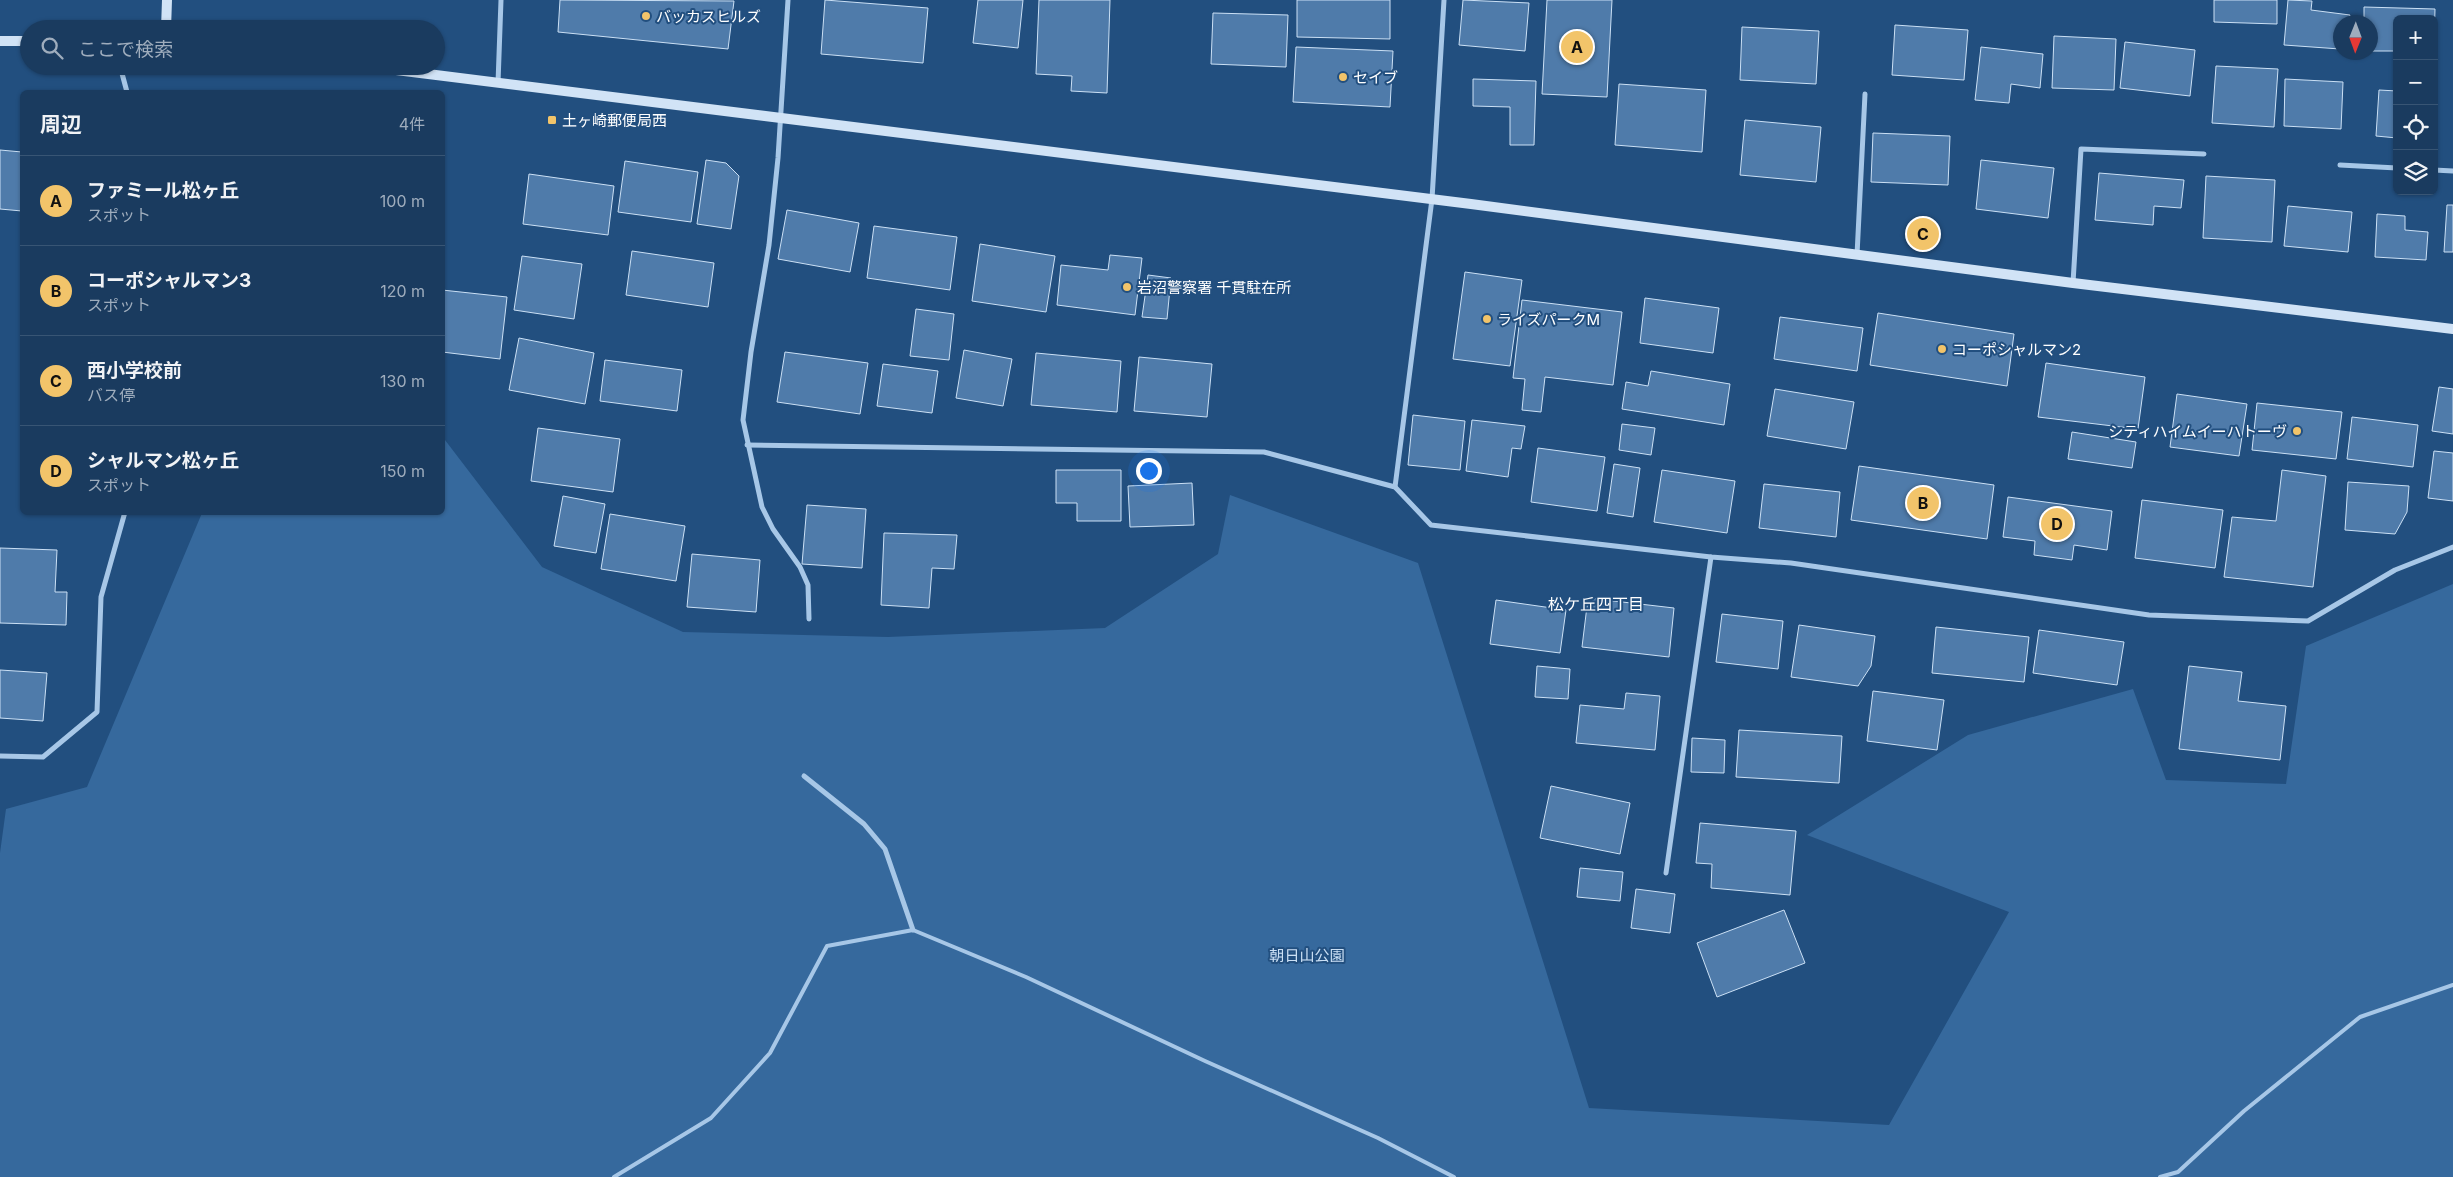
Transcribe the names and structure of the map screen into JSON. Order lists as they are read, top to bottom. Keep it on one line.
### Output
{"districts":["松ケ丘四丁目"],"parks":["朝日山公園"],"places":{"other":["バッカスヒルズ","セイブ","岩沼警察署 千貫駐在所","ライズパークM","コーポシャルマン2","シティハイムイーハトーヴ"],"transit":["土ヶ崎郵便局西"]},"north":"bottom","page":{"map_buttons":["+","−"],"search":"ここで検索","pins":["A","C","B","D"],"heading":["周辺","4件"],"list":[{"mark":"A","name":"ファミール松ヶ丘","note":"スポット","value":"100 m"},{"mark":"B","name":"コーポシャルマン3","note":"スポット","value":"120 m"},{"mark":"C","name":"西小学校前","note":"バス停","value":"130 m"},{"mark":"D","name":"シャルマン松ヶ丘","note":"スポット","value":"150 m"}]}}
